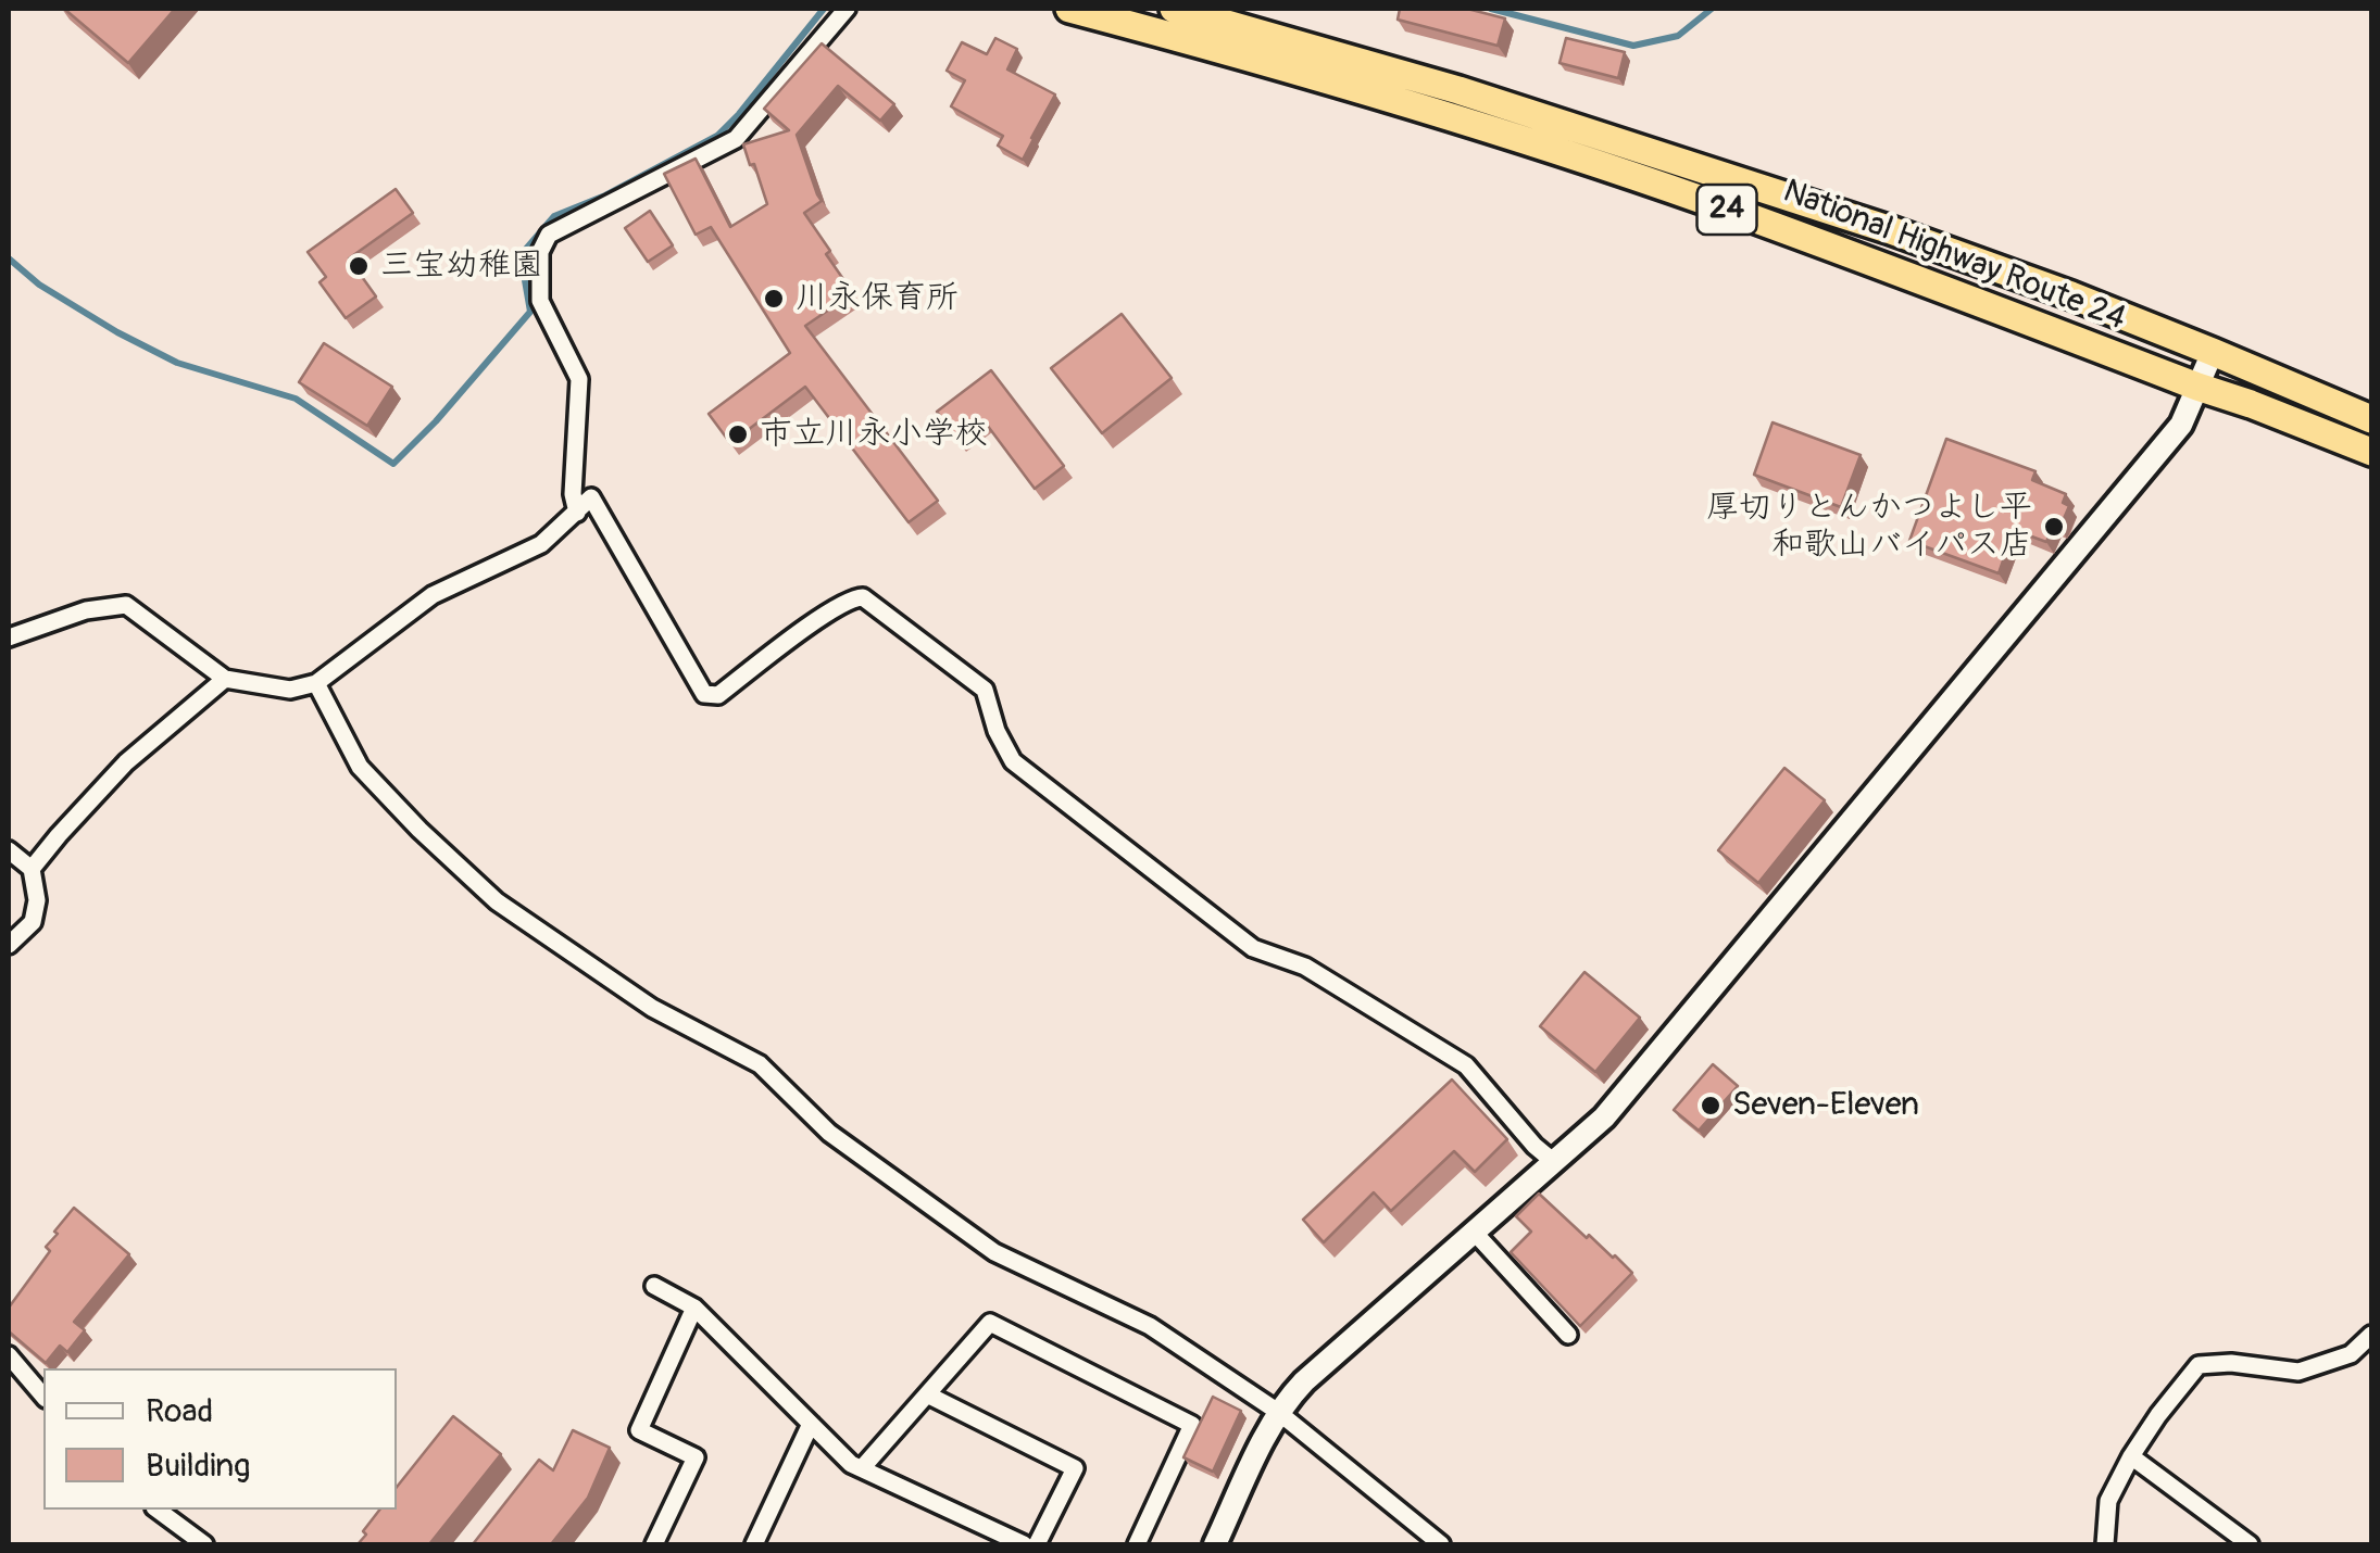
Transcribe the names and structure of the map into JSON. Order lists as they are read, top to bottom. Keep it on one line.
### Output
{"streets":{"highway":["24","National Highway Route 24"]},"places":["三宝幼稚園","川永保育所","市立川永小学校","厚切りとんかつよし平 和歌山バイパス店","Seven-Eleven"],"legend":["Road","Building"]}
